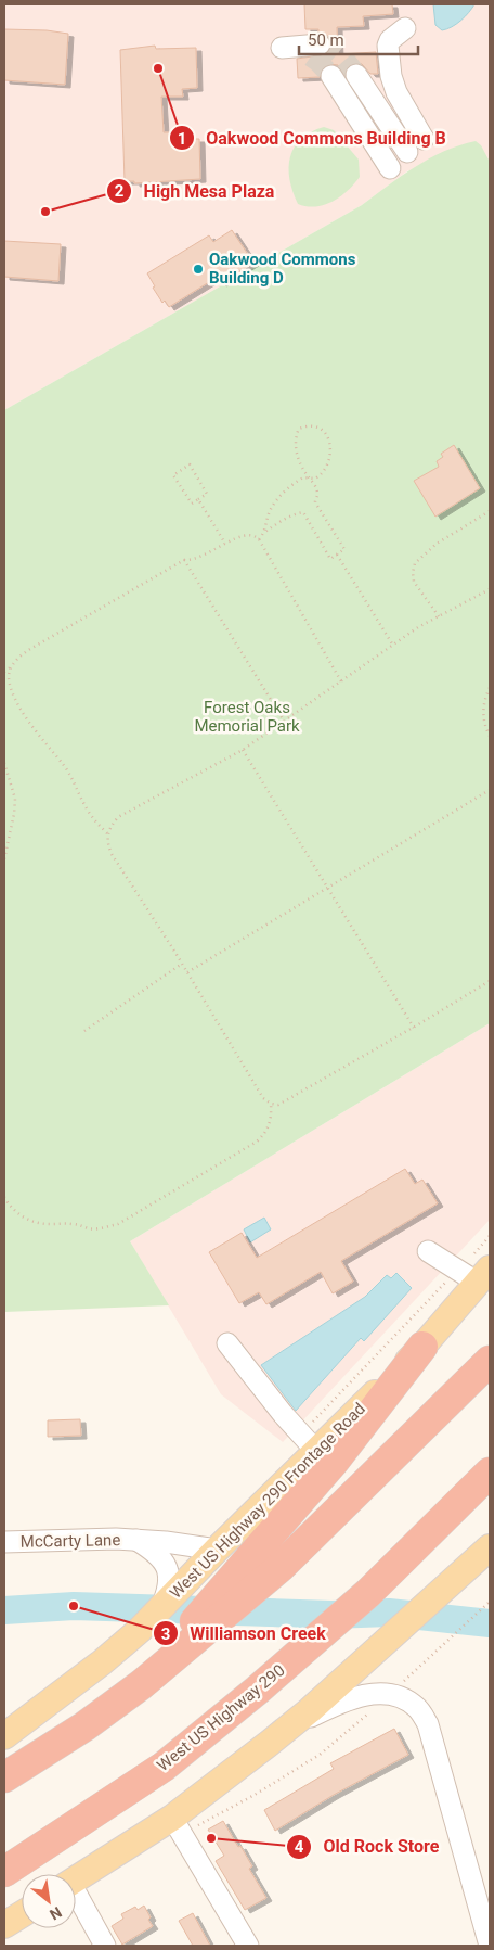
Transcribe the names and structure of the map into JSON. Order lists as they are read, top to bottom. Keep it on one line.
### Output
{"streets":{"highway":["West US Highway 290"],"main road":["West US Highway 290 Frontage Road"],"street":["McCarty Lane"]},"crossings":[["West US Highway 290 Frontage Road","McCarty Lane"]],"parks":["Forest Oaks Memorial Park"],"places":["Oakwood Commons Building B","High Mesa Plaza","Oakwood Commons Building D","Williamson Creek","Old Rock Store"],"scale_bar":"50 m","north":"bottom right"}
